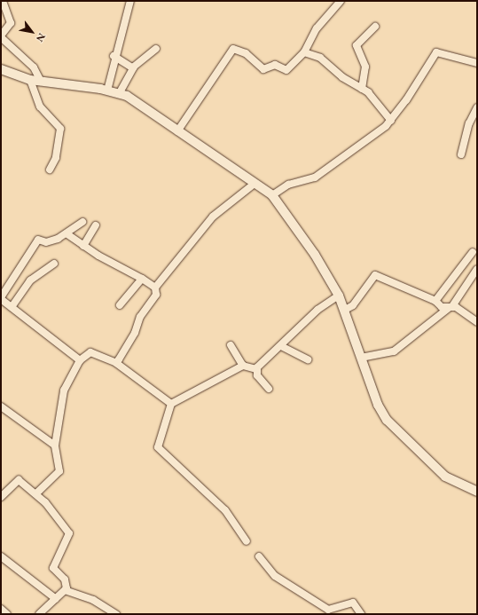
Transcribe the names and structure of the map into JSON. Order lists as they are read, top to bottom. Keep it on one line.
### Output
{"north":"bottom right"}
